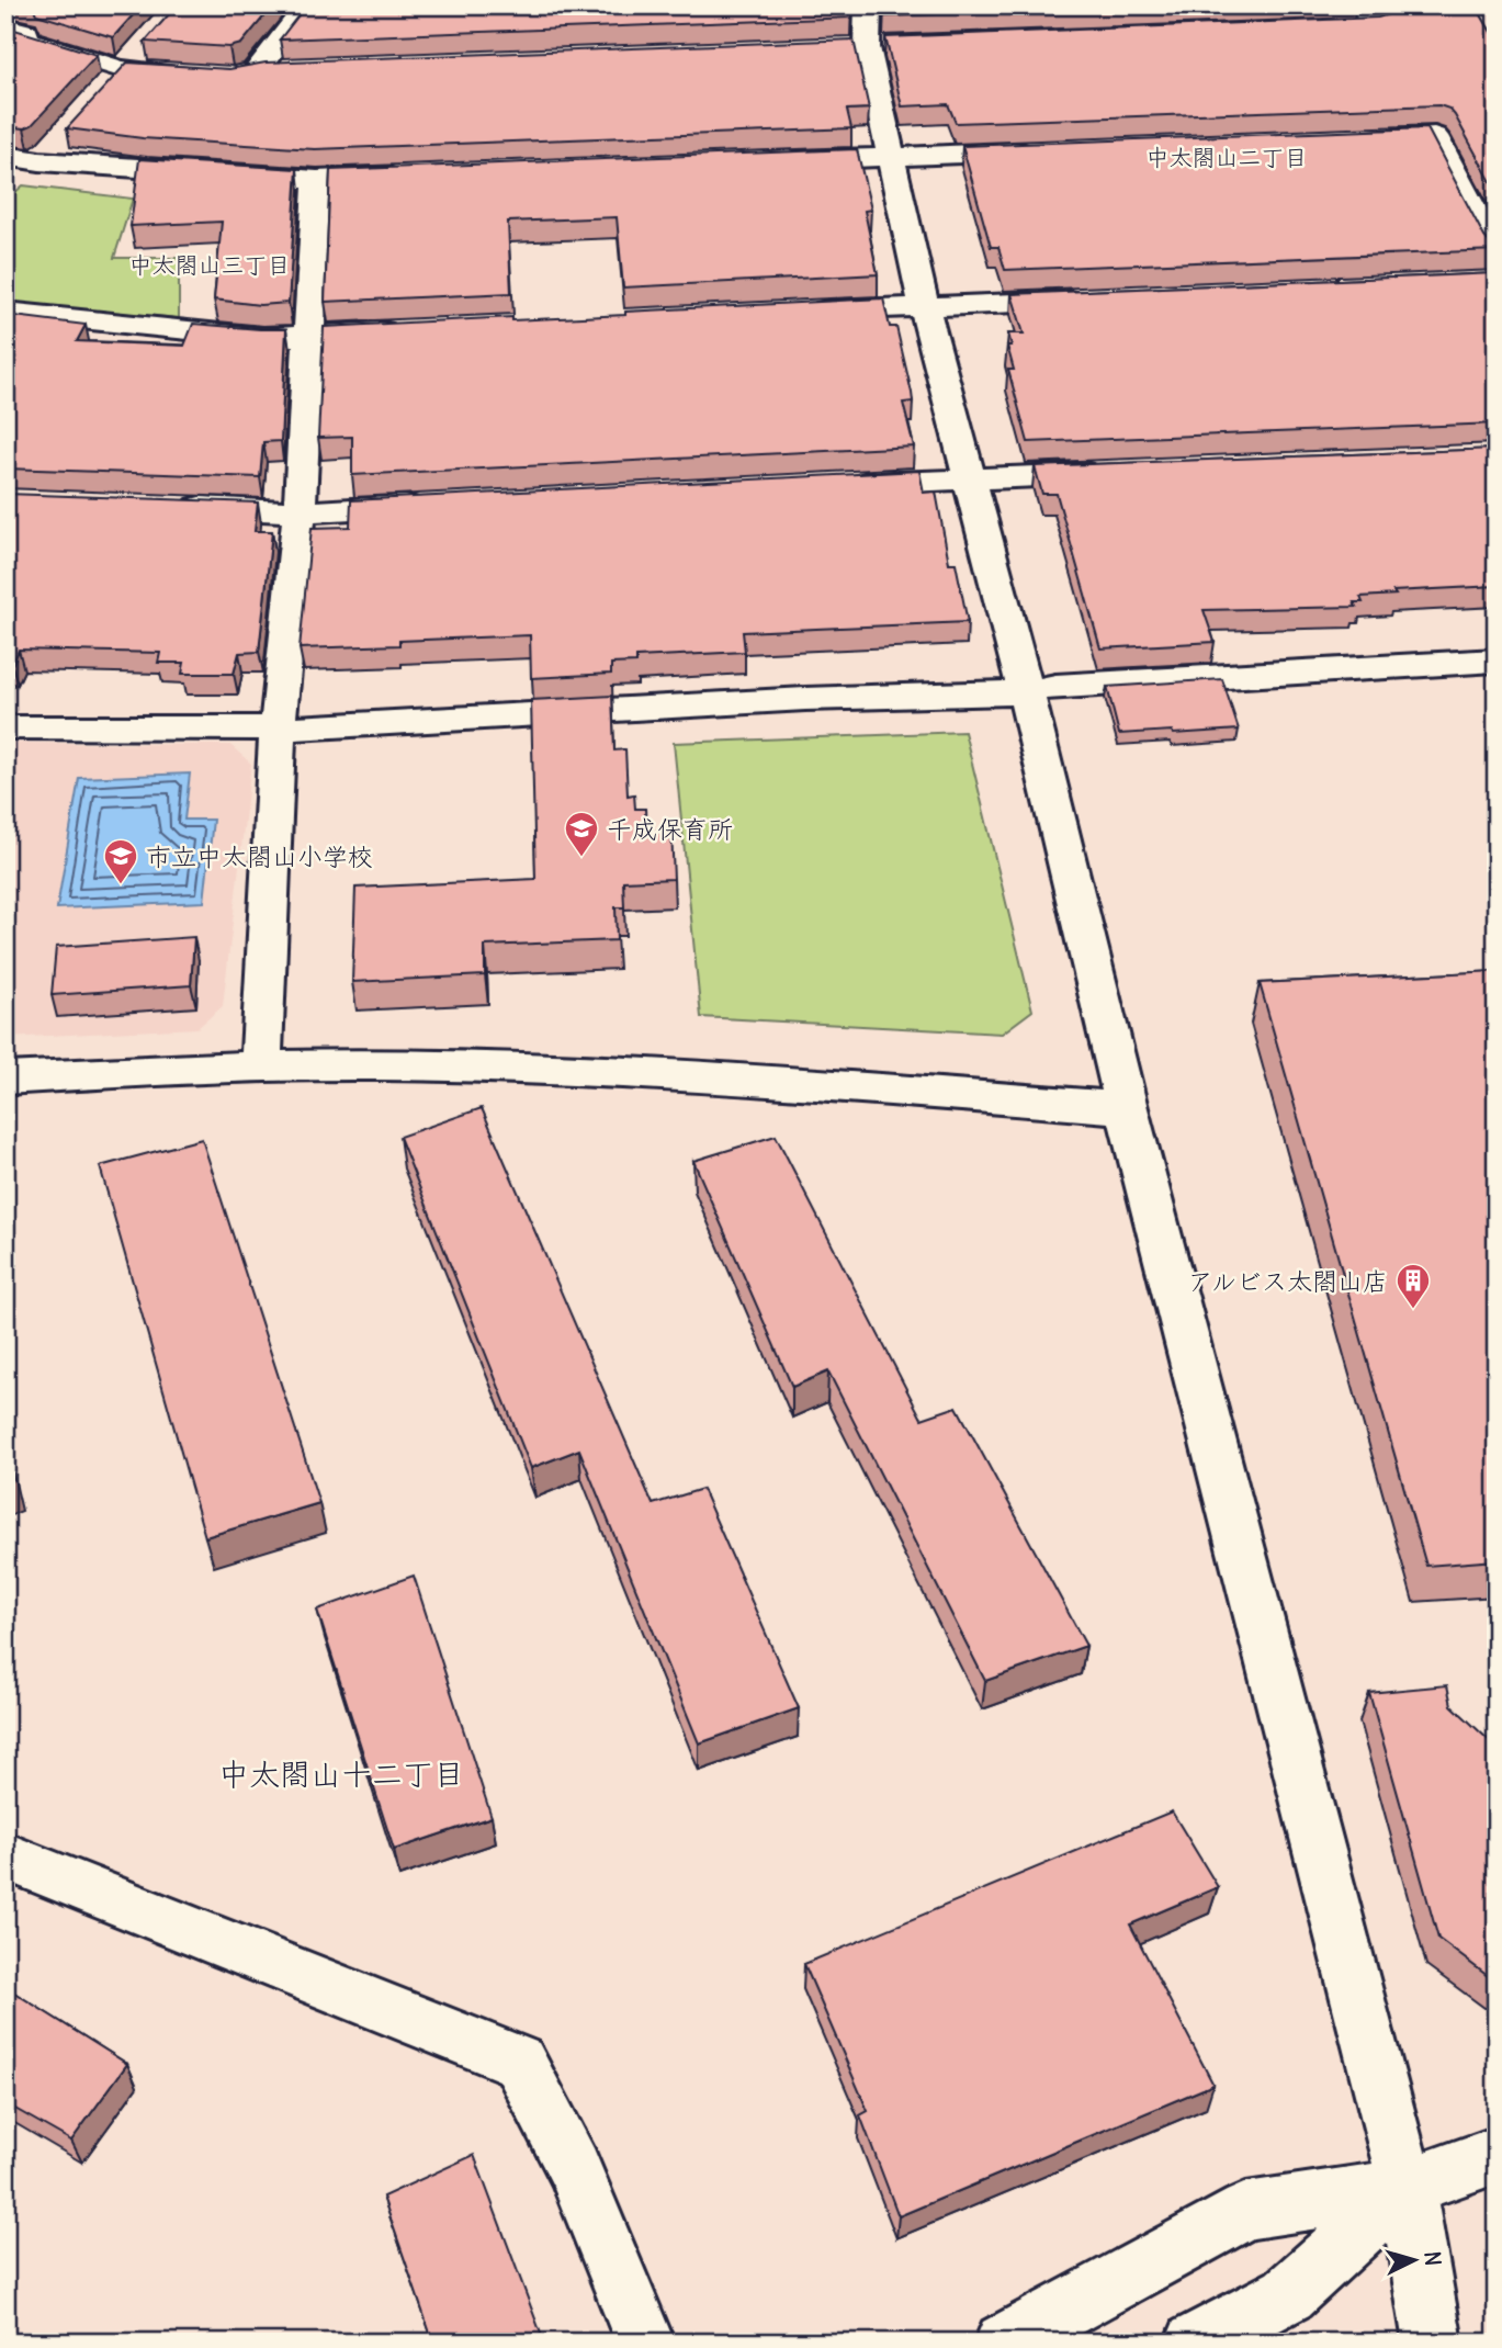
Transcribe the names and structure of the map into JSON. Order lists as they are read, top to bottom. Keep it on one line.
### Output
{"districts":["中太閤山二丁目","中太閤山三丁目","中太閤山十二丁目"],"places":{"school or university":["千成保育所","市立中太閤山小学校"],"building":["アルビス太閤山店"]},"north":"right"}
